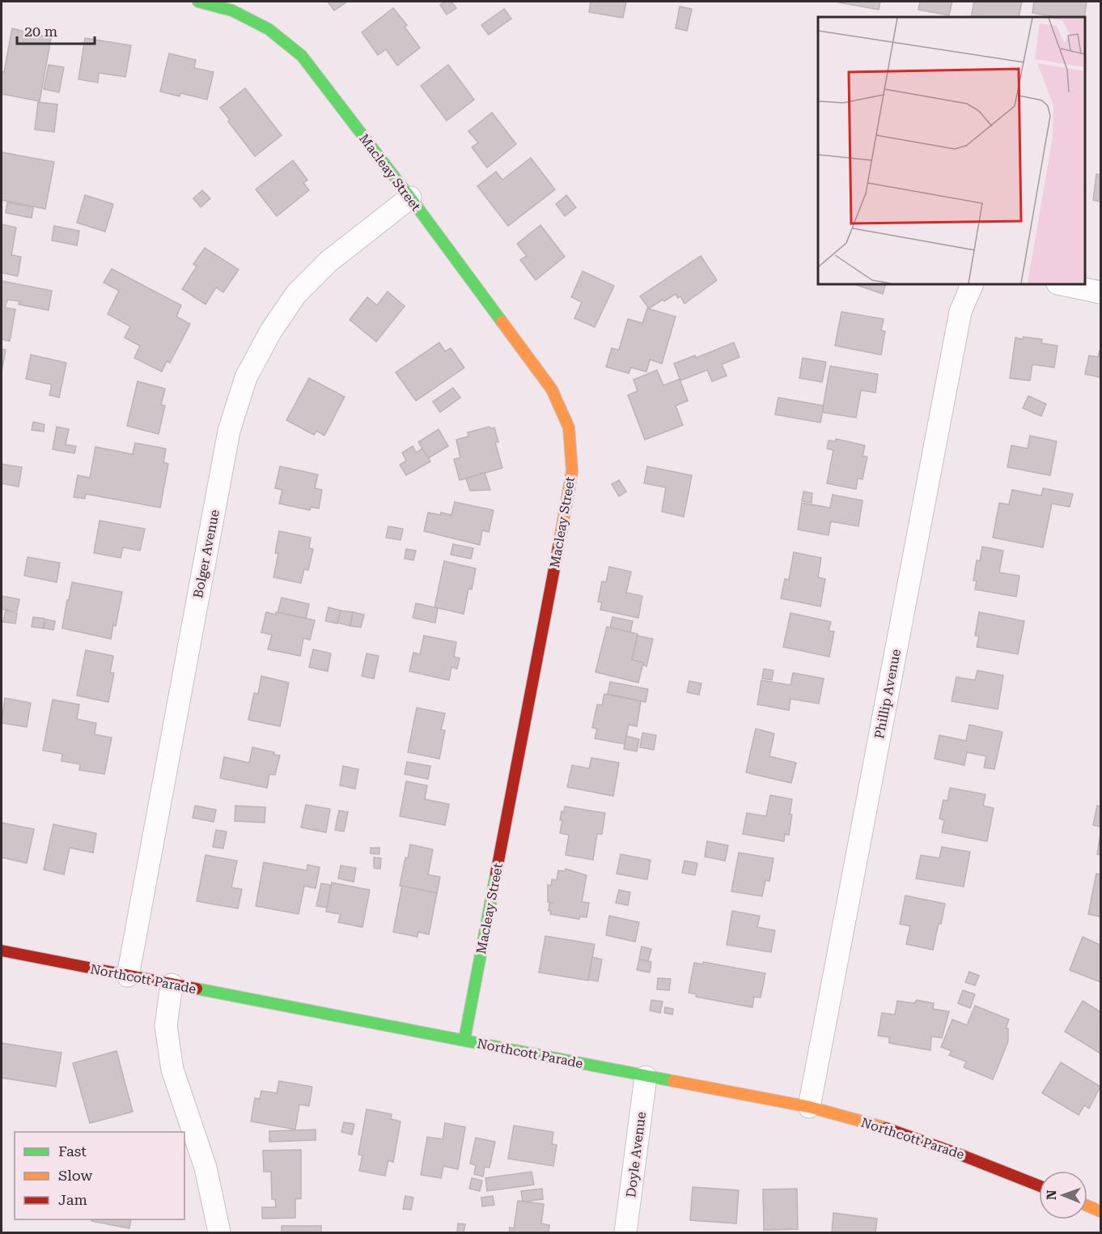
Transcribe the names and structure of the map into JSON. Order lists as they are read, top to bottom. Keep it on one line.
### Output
{"streets":{"street":["Macleay Street","Bolger Avenue","Phillip Avenue","Northcott Parade","Doyle Avenue"]},"crossings":[["Macleay Street","Bolger Avenue"],["Macleay Street","Northcott Parade"],["Bolger Avenue","Northcott Parade"],["Phillip Avenue","Northcott Parade"],["Northcott Parade","Doyle Avenue"]],"legend":["Fast","Slow","Jam"],"scale_bar":"20 m","north":"left"}
